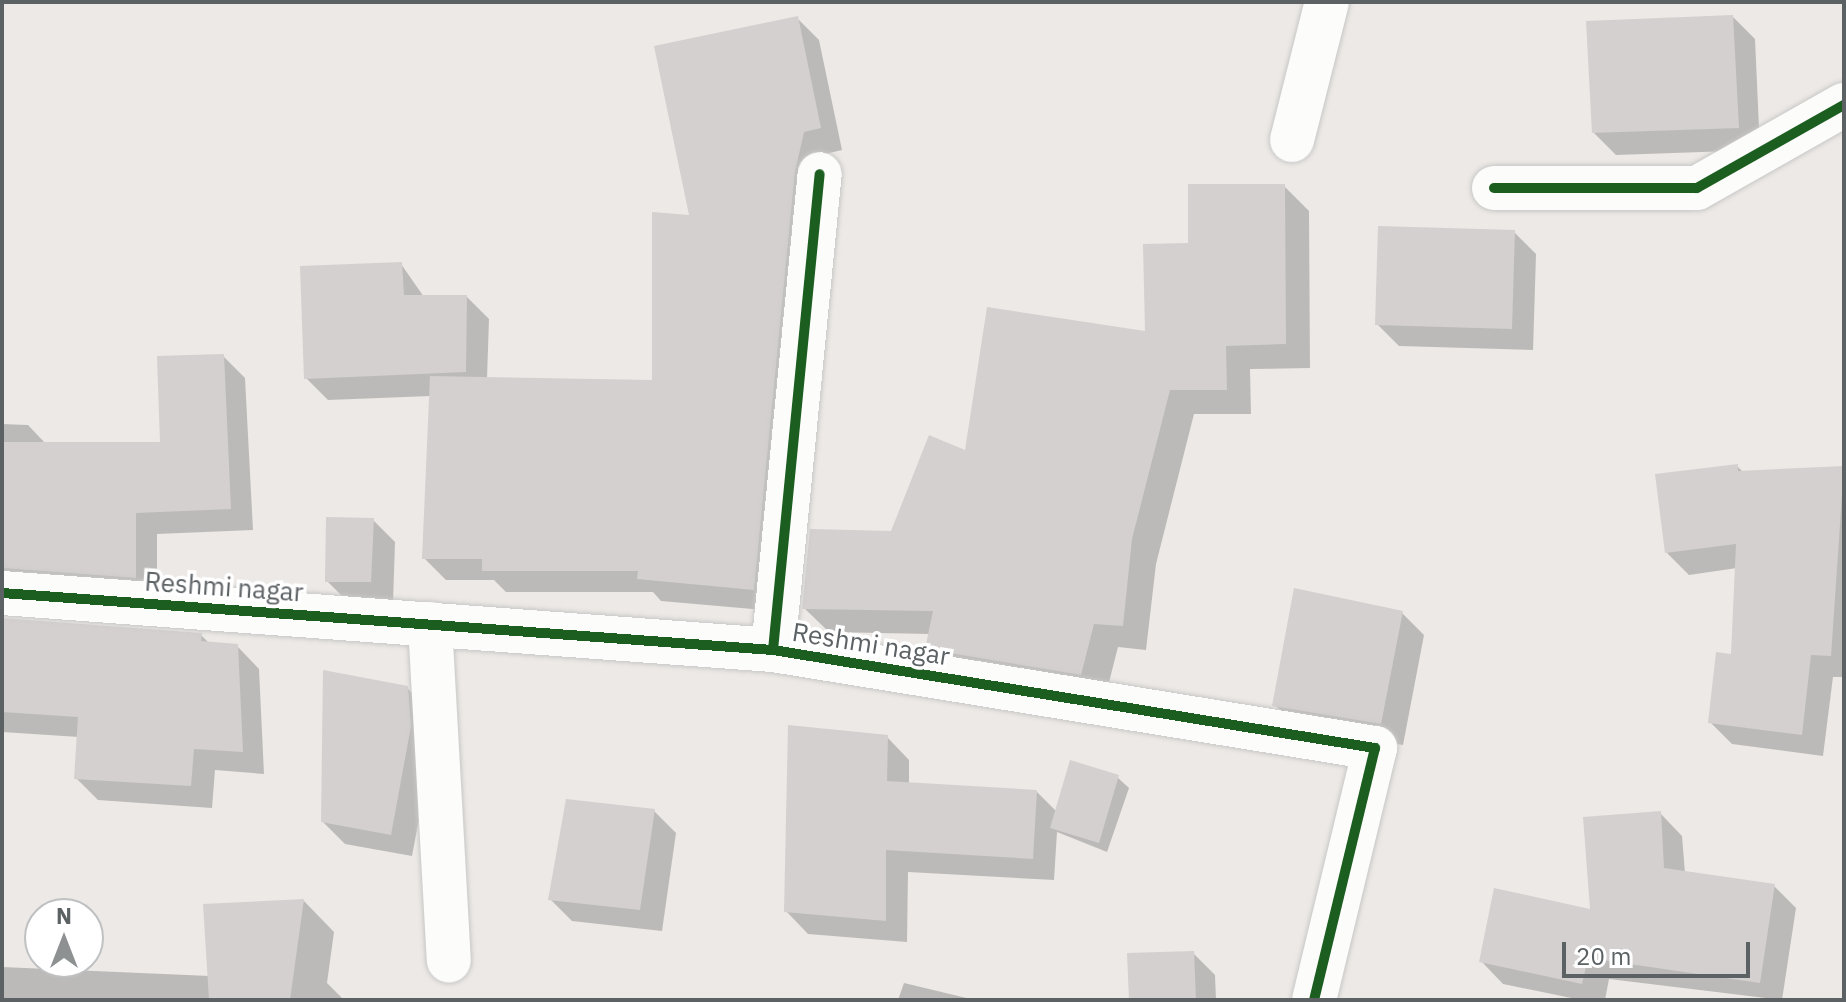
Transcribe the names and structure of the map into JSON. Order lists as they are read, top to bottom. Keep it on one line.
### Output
{"streets":{"street":["Reshmi nagar"]},"scale_bar":"20 m","north":"top"}
